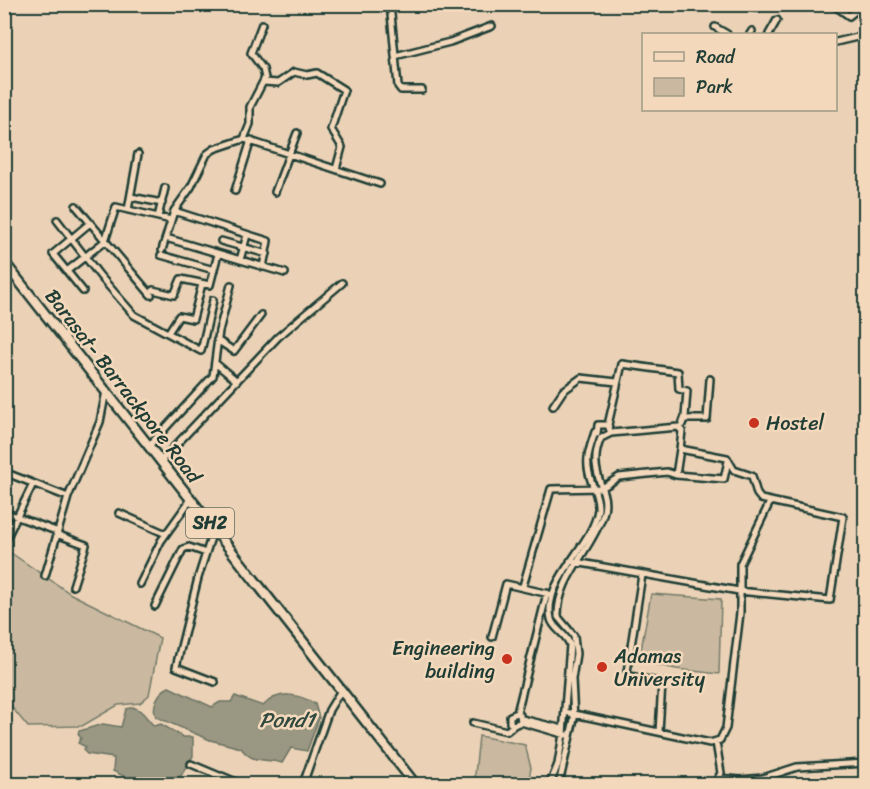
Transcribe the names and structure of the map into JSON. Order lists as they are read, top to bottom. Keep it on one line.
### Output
{"streets":{"main road":["Barasat- Barrackpore Road","SH2"]},"water":["Pond1"],"places":["Hostel","Engineering building","Adamas University"],"legend":["Road","Park"]}
